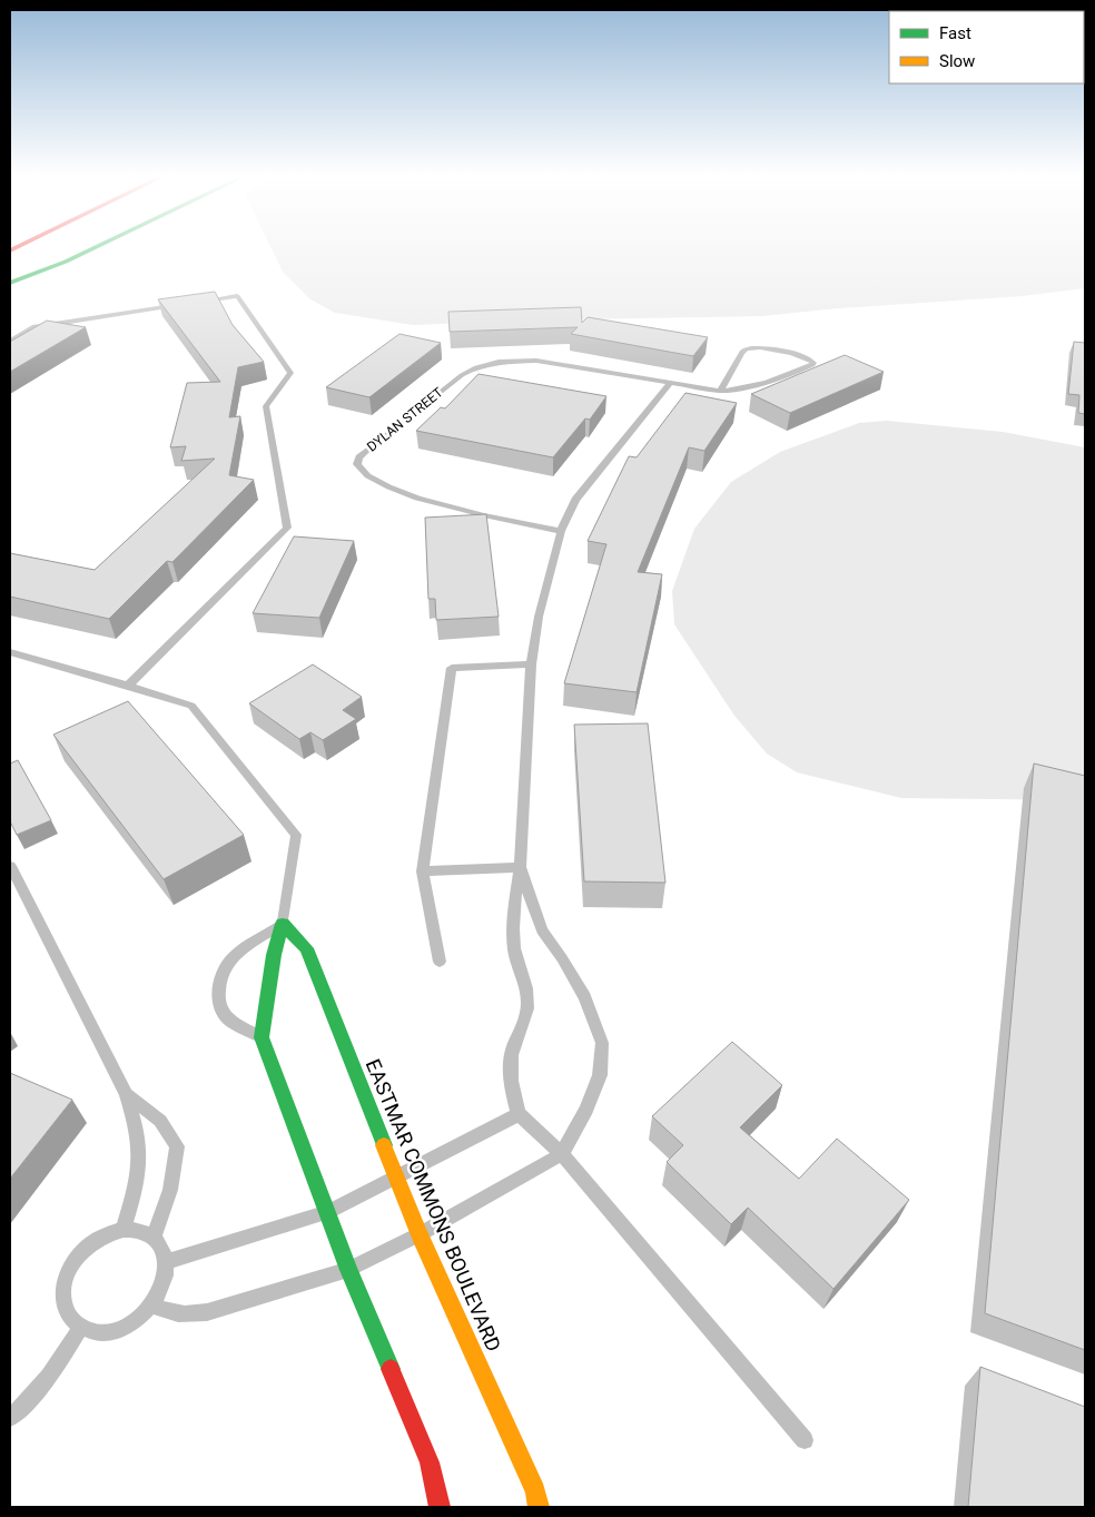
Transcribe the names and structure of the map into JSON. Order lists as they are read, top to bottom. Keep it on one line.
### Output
{"streets":{"main road":["EASTMAR COMMONS BOULEVARD"],"lane":["DYLAN STREET"]},"legend":["Fast","Slow"]}
